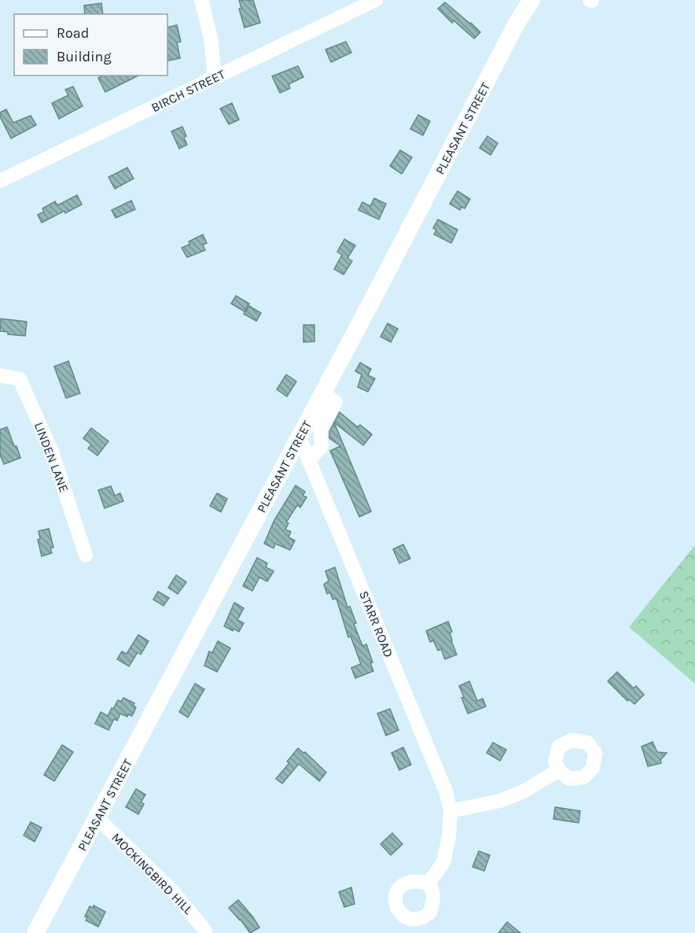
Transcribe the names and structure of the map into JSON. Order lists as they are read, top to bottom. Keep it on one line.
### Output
{"streets":{"main road":["PLEASANT STREET"],"street":["BIRCH STREET","LINDEN LANE","STARR ROAD","MOCKINGBIRD HILL"]},"crossings":[["PLEASANT STREET","STARR ROAD"],["PLEASANT STREET","MOCKINGBIRD HILL"]],"legend":["Road","Building"]}
